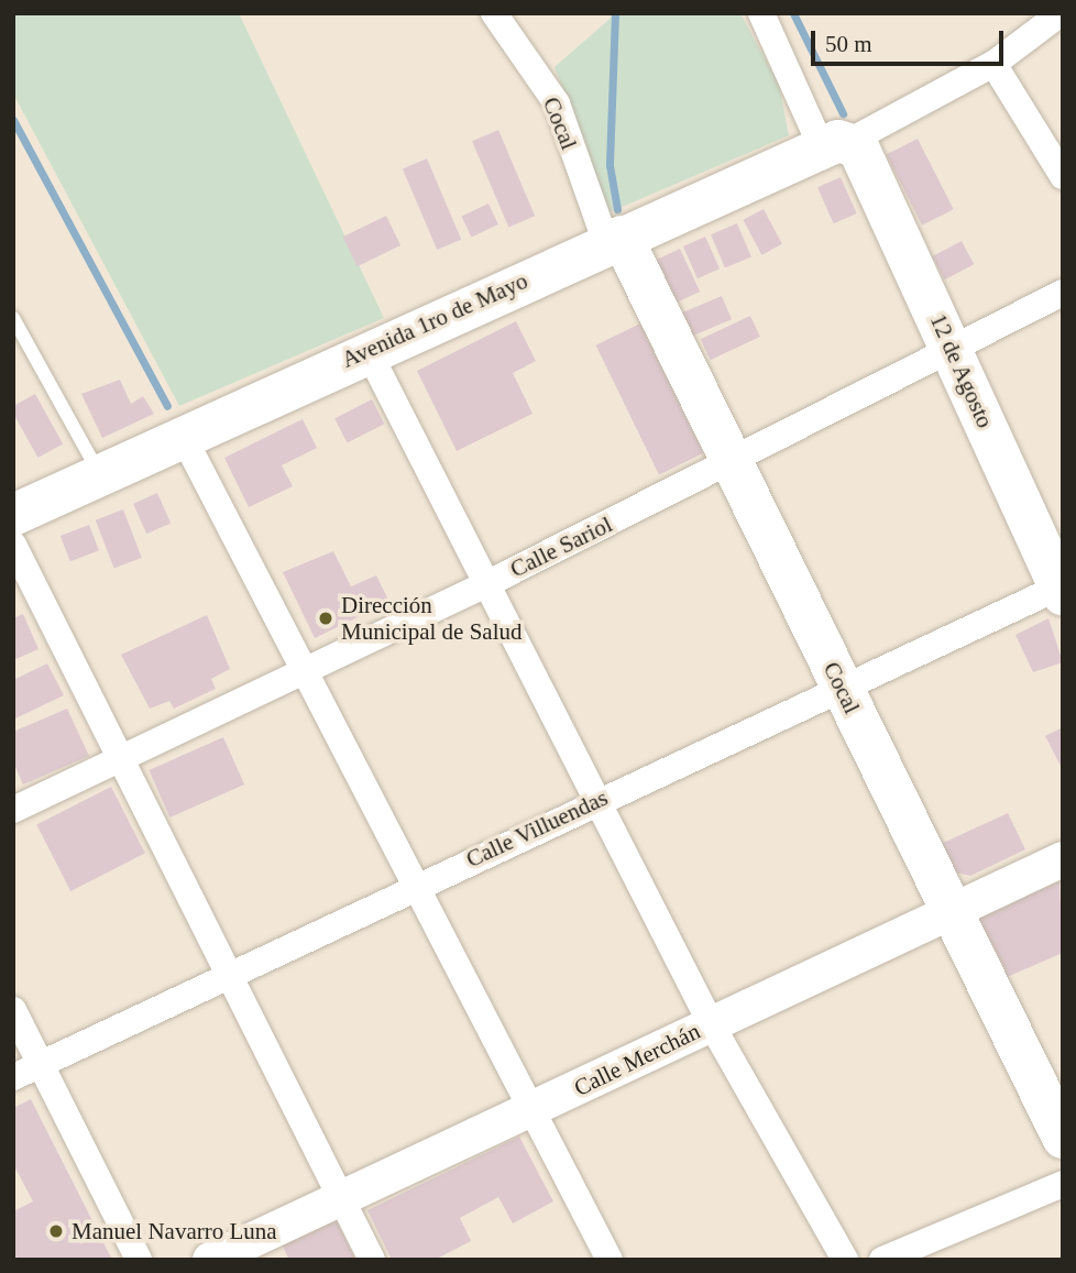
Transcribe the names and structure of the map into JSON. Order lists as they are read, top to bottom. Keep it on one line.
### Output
{"streets":{"main road":["Cocal","Avenida 1ro de Mayo","12 de Agosto"],"street":["Calle Sariol","Calle Villuendas","Calle Merchán"]},"crossings":[["Cocal","Avenida 1ro de Mayo"],["Cocal","Calle Sariol"],["Cocal","Calle Villuendas"],["Cocal","Calle Merchán"],["Avenida 1ro de Mayo","12 de Agosto"],["12 de Agosto","Calle Sariol"],["12 de Agosto","Calle Villuendas"]],"places":["Dirección Municipal de Salud","Manuel Navarro Luna"],"scale_bar":"50 m"}
